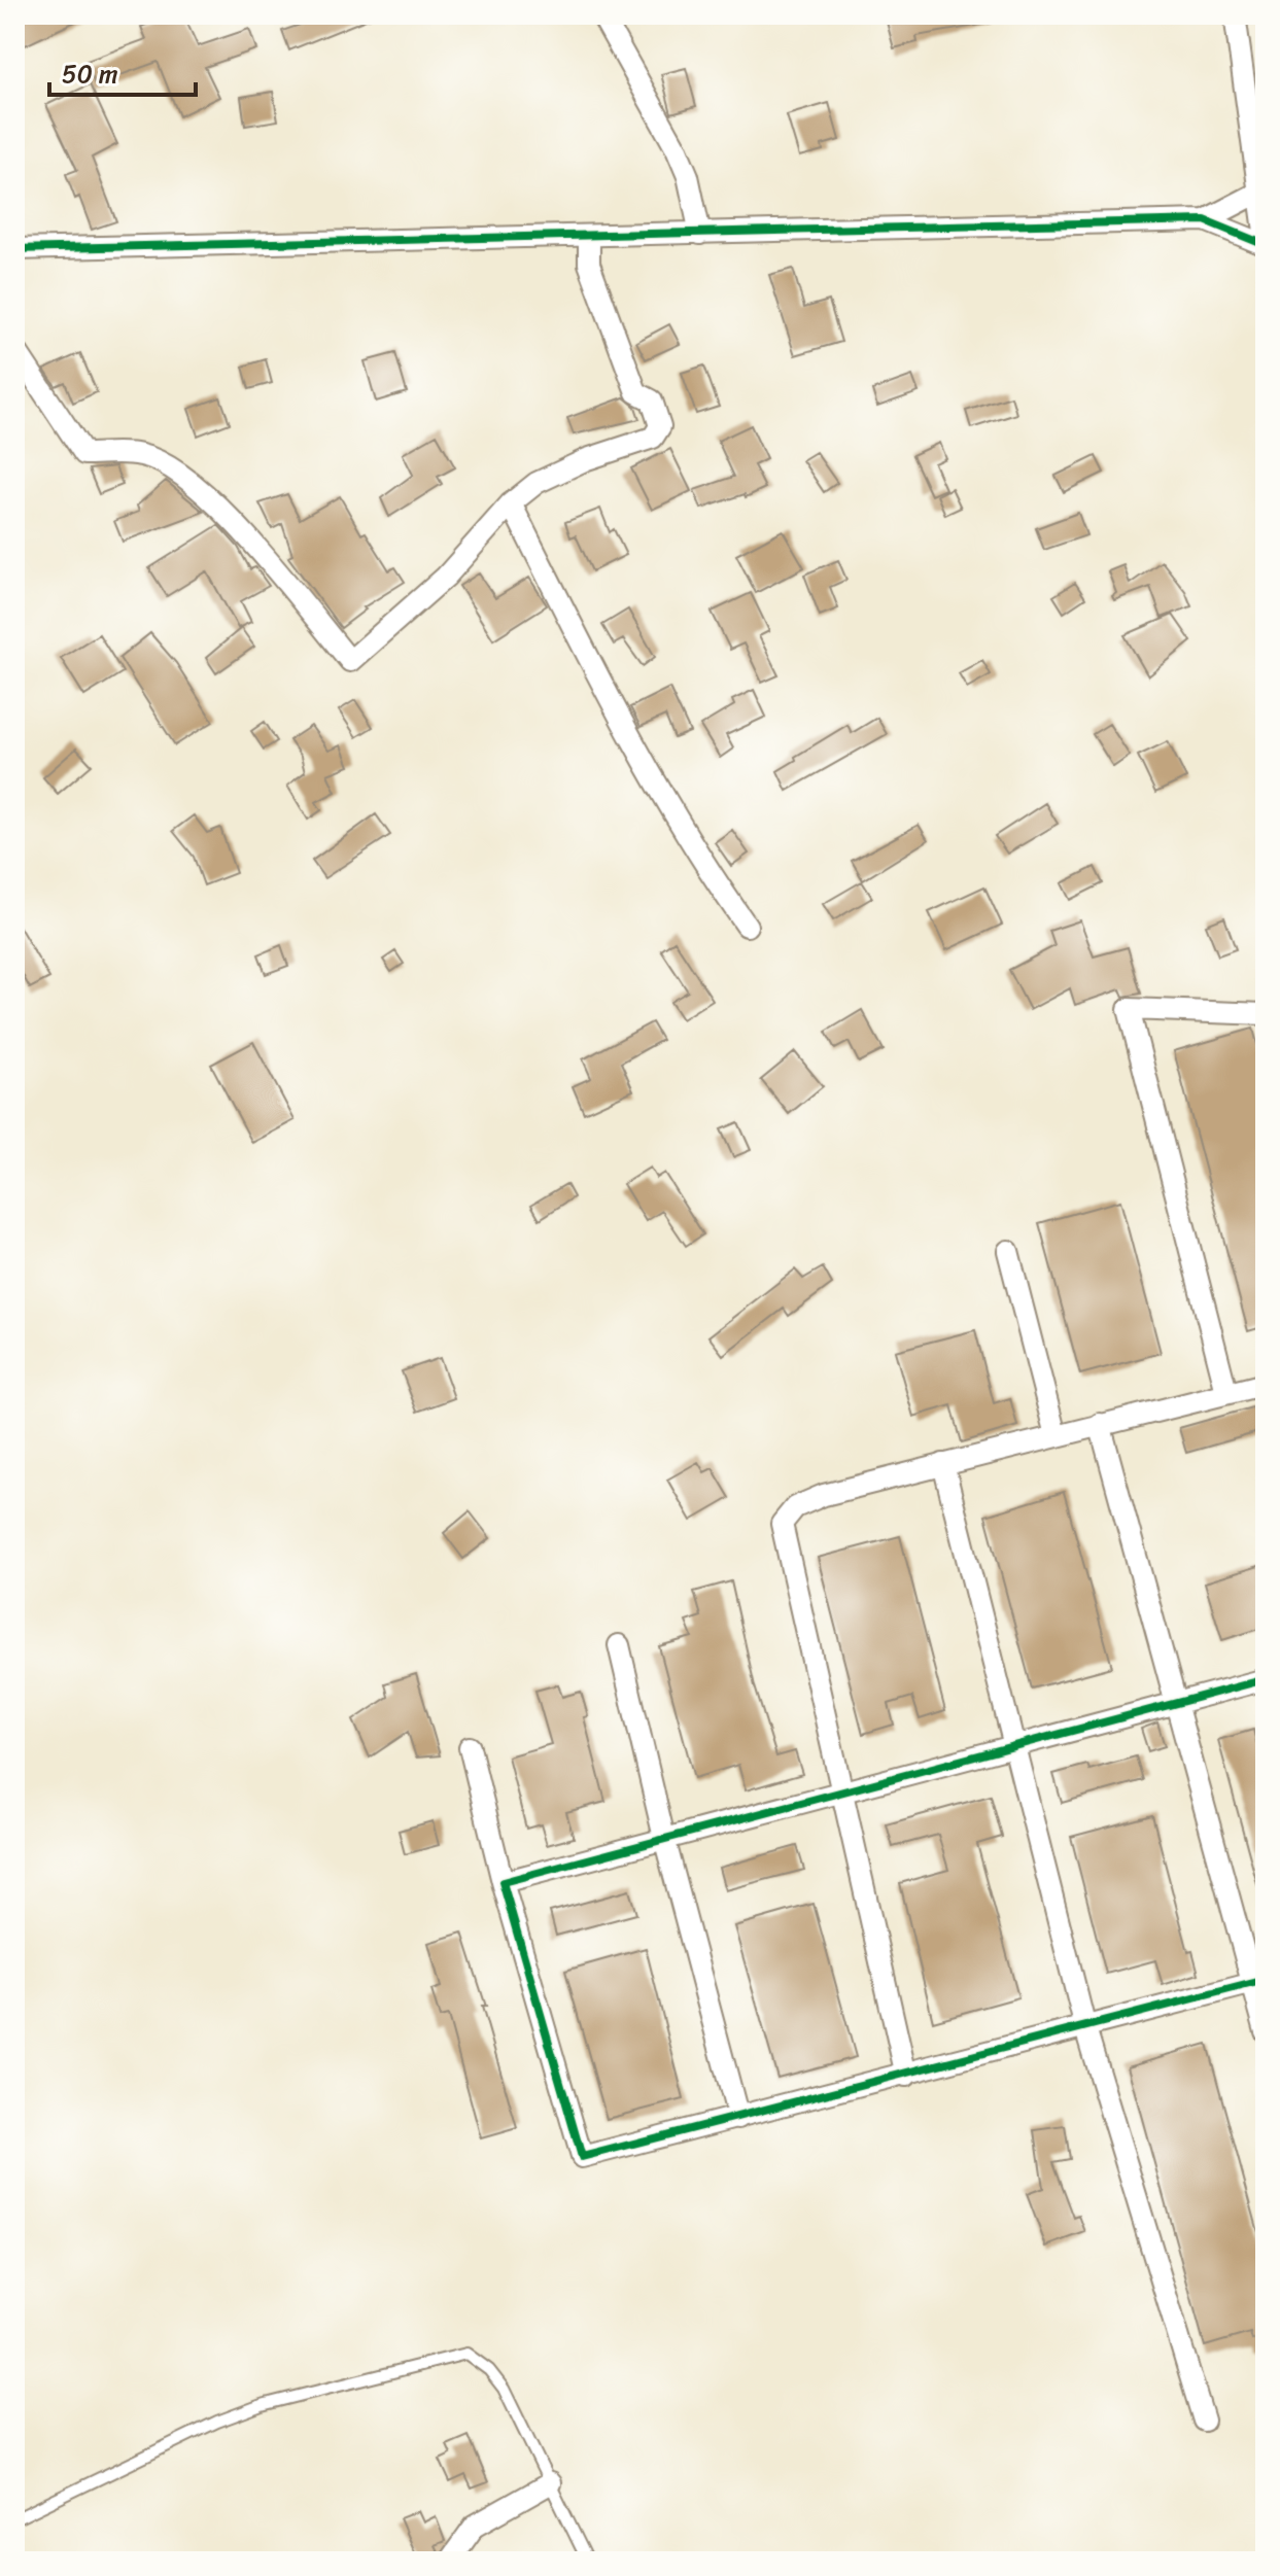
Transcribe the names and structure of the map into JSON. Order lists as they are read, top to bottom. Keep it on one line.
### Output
{"scale_bar":"50 m"}
